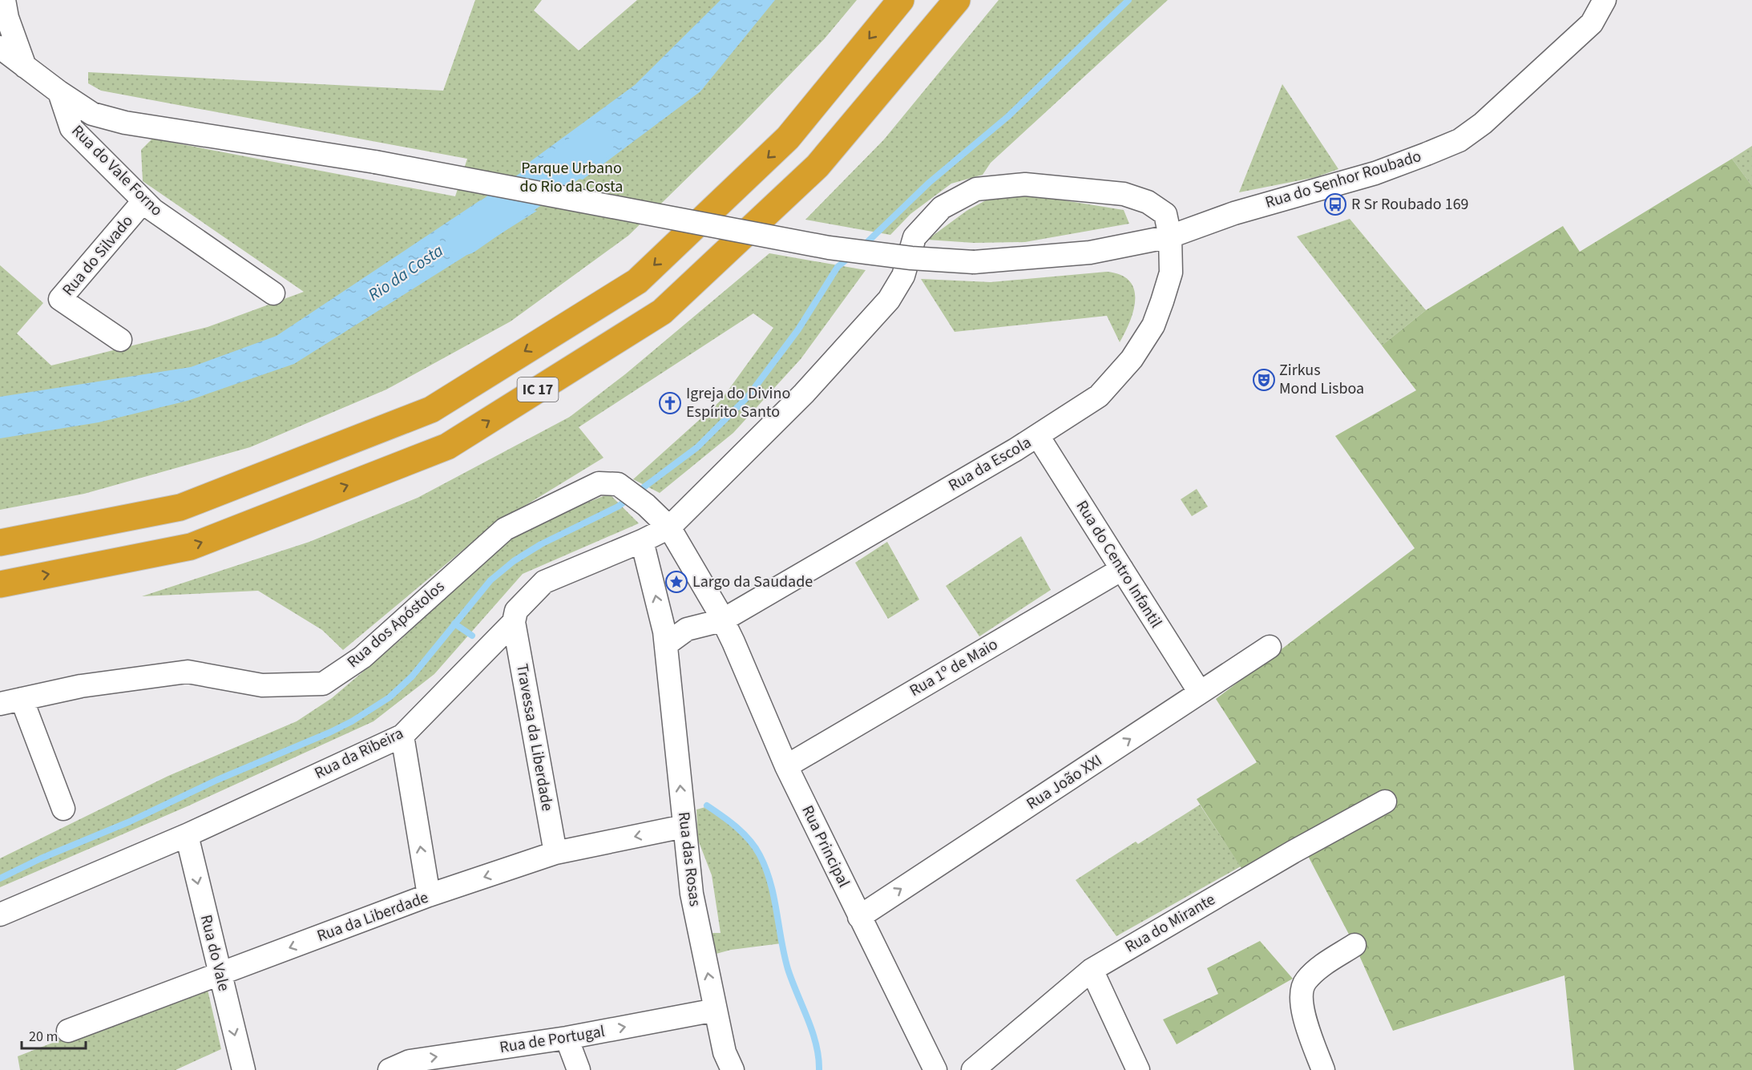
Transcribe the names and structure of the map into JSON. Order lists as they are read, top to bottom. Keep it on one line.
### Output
{"streets":{"highway":["IC 17"],"street":["Rua do Vale Forno","Rua do Senhor Roubado","Rua do Silvado","Rua da Escola","Rua do Centro Infantil","Rua dos Apóstolos","Rua 1º de Maio","Travessa da Liberdade","Rua da Ribeira","Rua João XXI","Rua Principal","Rua das Rosas","Rua da Liberdade","Rua do Mirante","Rua do Vale","Rua de Portugal"]},"crossings":[["Rua do Vale Forno","Rua do Senhor Roubado"],["Rua do Vale Forno","Rua do Silvado"],["Rua do Senhor Roubado","Rua da Escola"],["Rua da Escola","Rua do Centro Infantil"],["Rua da Escola","Rua dos Apóstolos"],["Rua da Escola","Rua da Ribeira"],["Rua da Escola","Rua Principal"],["Rua da Escola","Rua das Rosas"],["Rua do Centro Infantil","Rua 1º de Maio"],["Rua do Centro Infantil","Rua João XXI"],["Rua dos Apóstolos","Rua da Ribeira"],["Rua dos Apóstolos","Rua Principal"],["Rua 1º de Maio","Rua Principal"],["Travessa da Liberdade","Rua da Ribeira"],["Travessa da Liberdade","Rua da Liberdade"],["Rua da Ribeira","Rua do Vale"],["Rua João XXI","Rua Principal"],["Rua das Rosas","Rua da Liberdade"],["Rua das Rosas","Rua de Portugal"],["Rua da Liberdade","Rua do Vale"]],"one_way":["Rua João XXI","Rua das Rosas","Rua da Liberdade","Rua do Vale","Rua de Portugal"],"water":["Rio da Costa"],"parks":["Parque Urbano do Rio da Costa"],"places":{"bus stop":["R Sr Roubado 169"],"theatre":["Zirkus Mond Lisboa"],"church":["Igreja do Divino Espírito Santo"],"place":["Largo da Saudade"]},"scale_bar":"20 m"}
